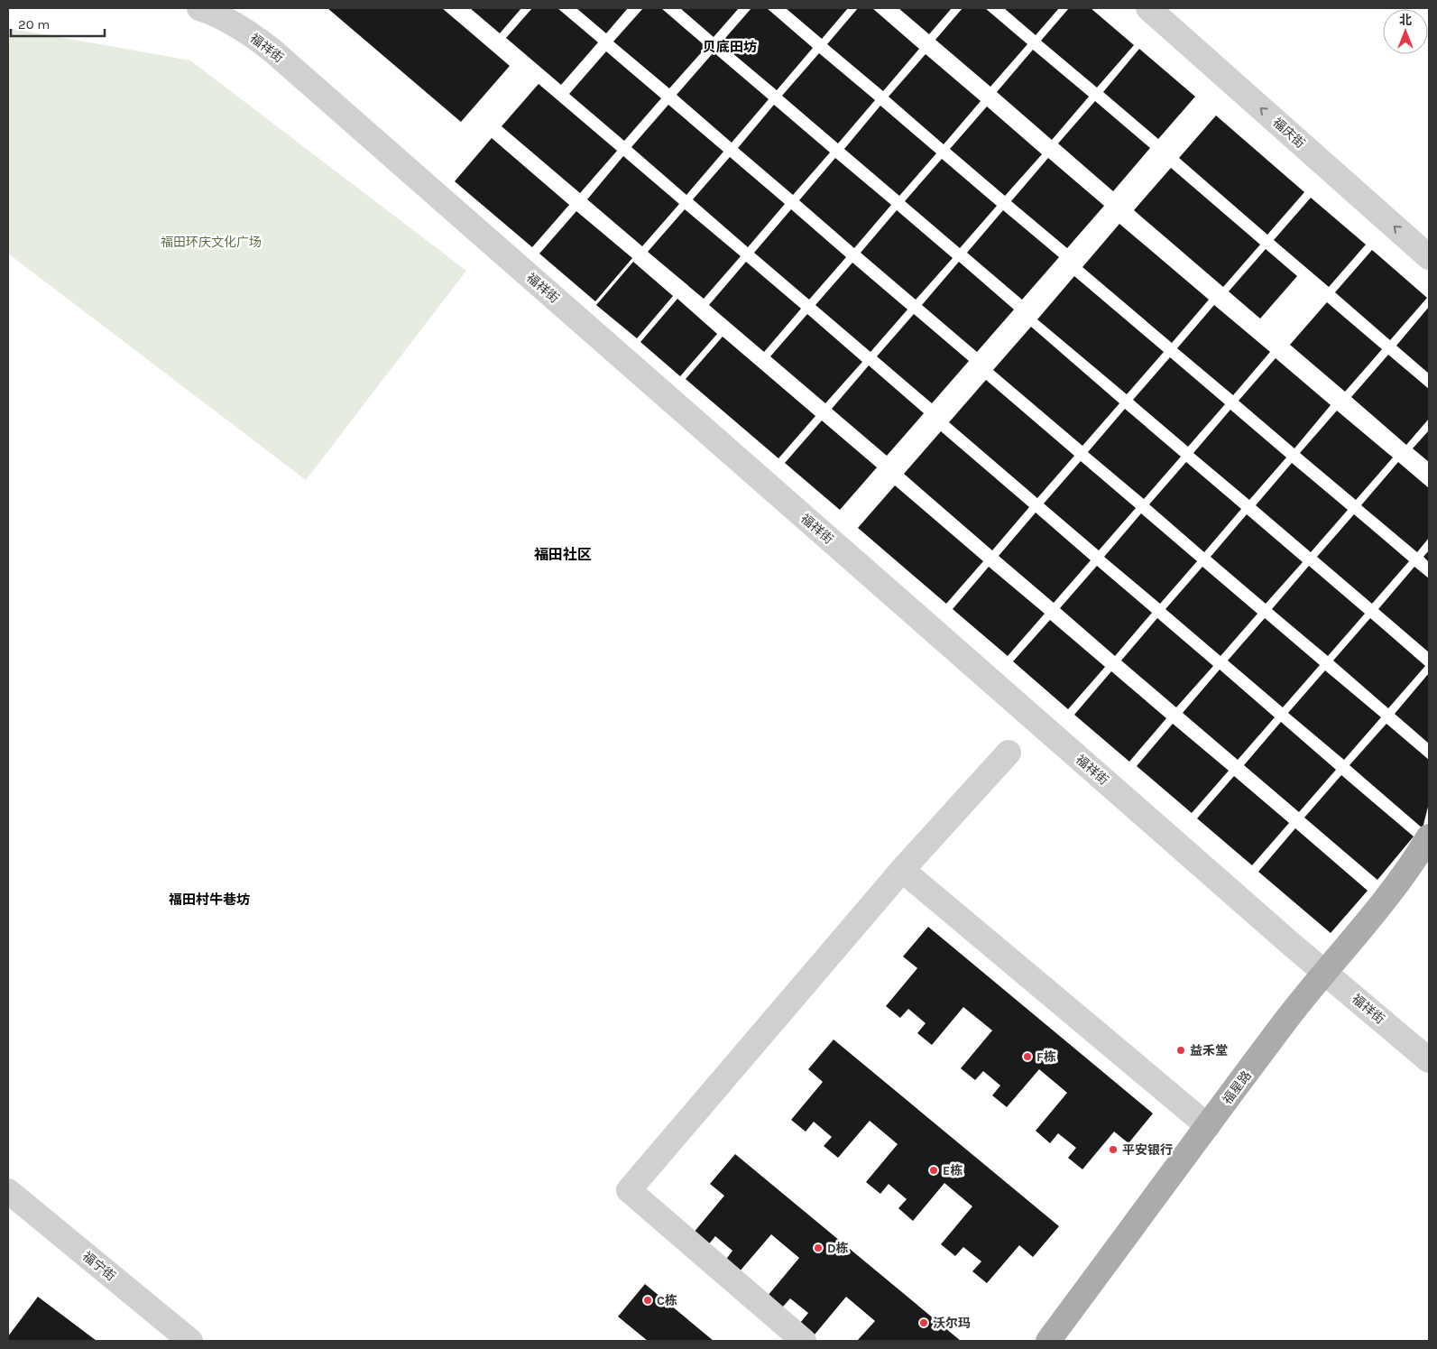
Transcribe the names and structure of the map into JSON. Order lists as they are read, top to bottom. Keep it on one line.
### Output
{"streets":{"main road":["福星路"],"street":["福祥街","福庆街","福宁街"]},"crossings":[["福祥街","福星路"]],"one_way":["福庆街"],"districts":["贝底田坊","福田社区","福田村牛巷坊"],"parks":["福田环庆文化广场"],"places":["益禾堂","F栋","平安银行","E栋","D栋","C栋","沃尔玛"],"scale_bar":"20 m","north":"top"}
